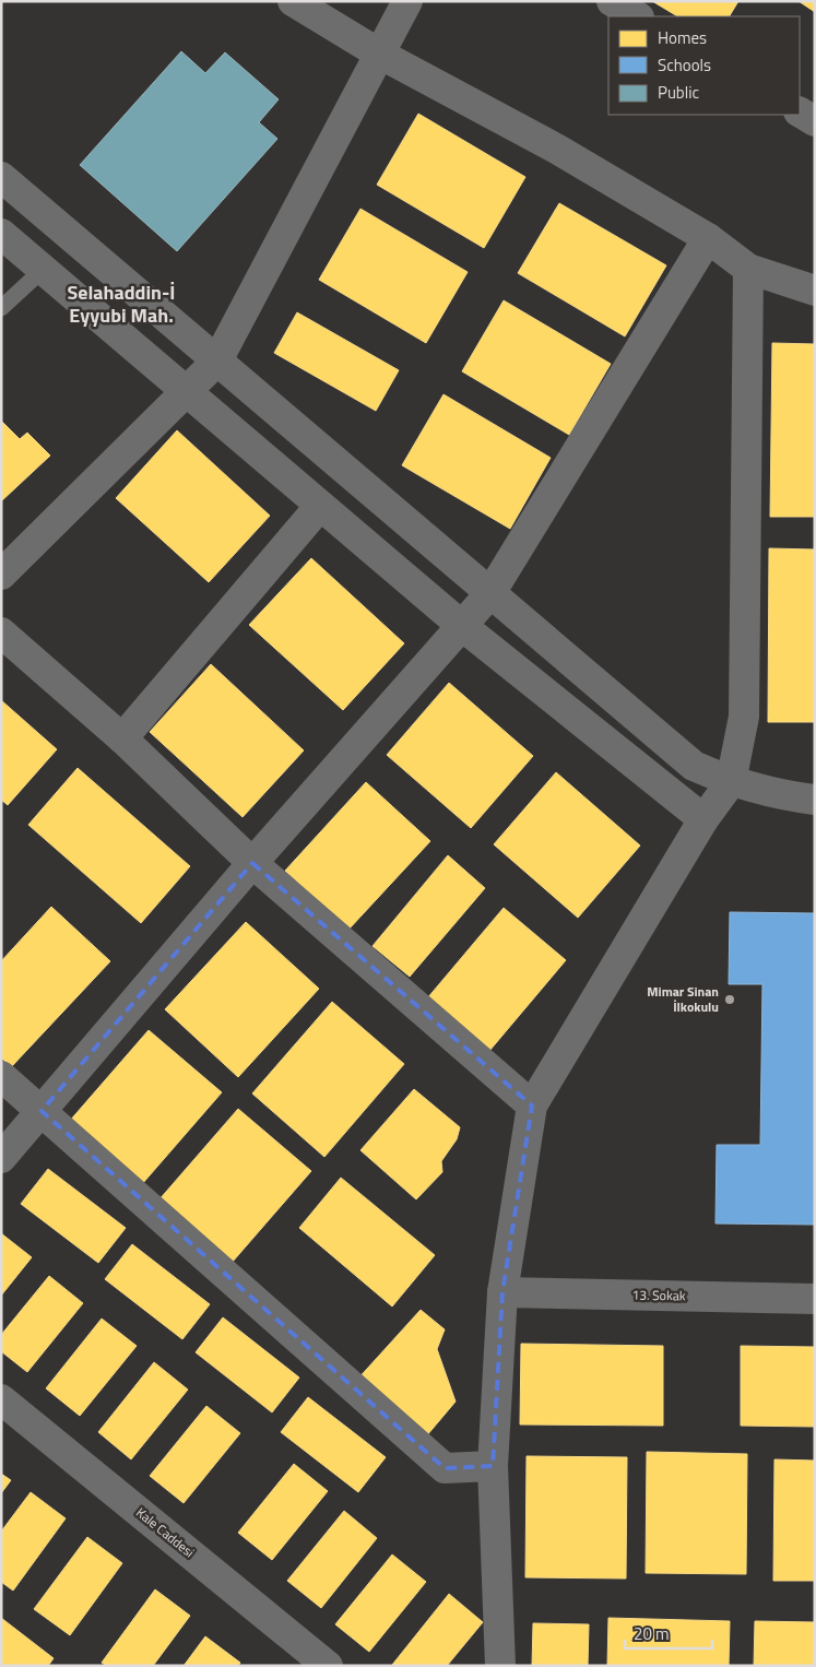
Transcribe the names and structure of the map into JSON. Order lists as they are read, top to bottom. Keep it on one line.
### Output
{"streets":{"street":["13. Sokak","Kale Caddesi"]},"districts":["Selahaddin-İ Eyyubi Mah."],"places":["Mimar Sinan İlkokulu"],"legend":["Homes","Schools","Public"],"scale_bar":"20 m"}
